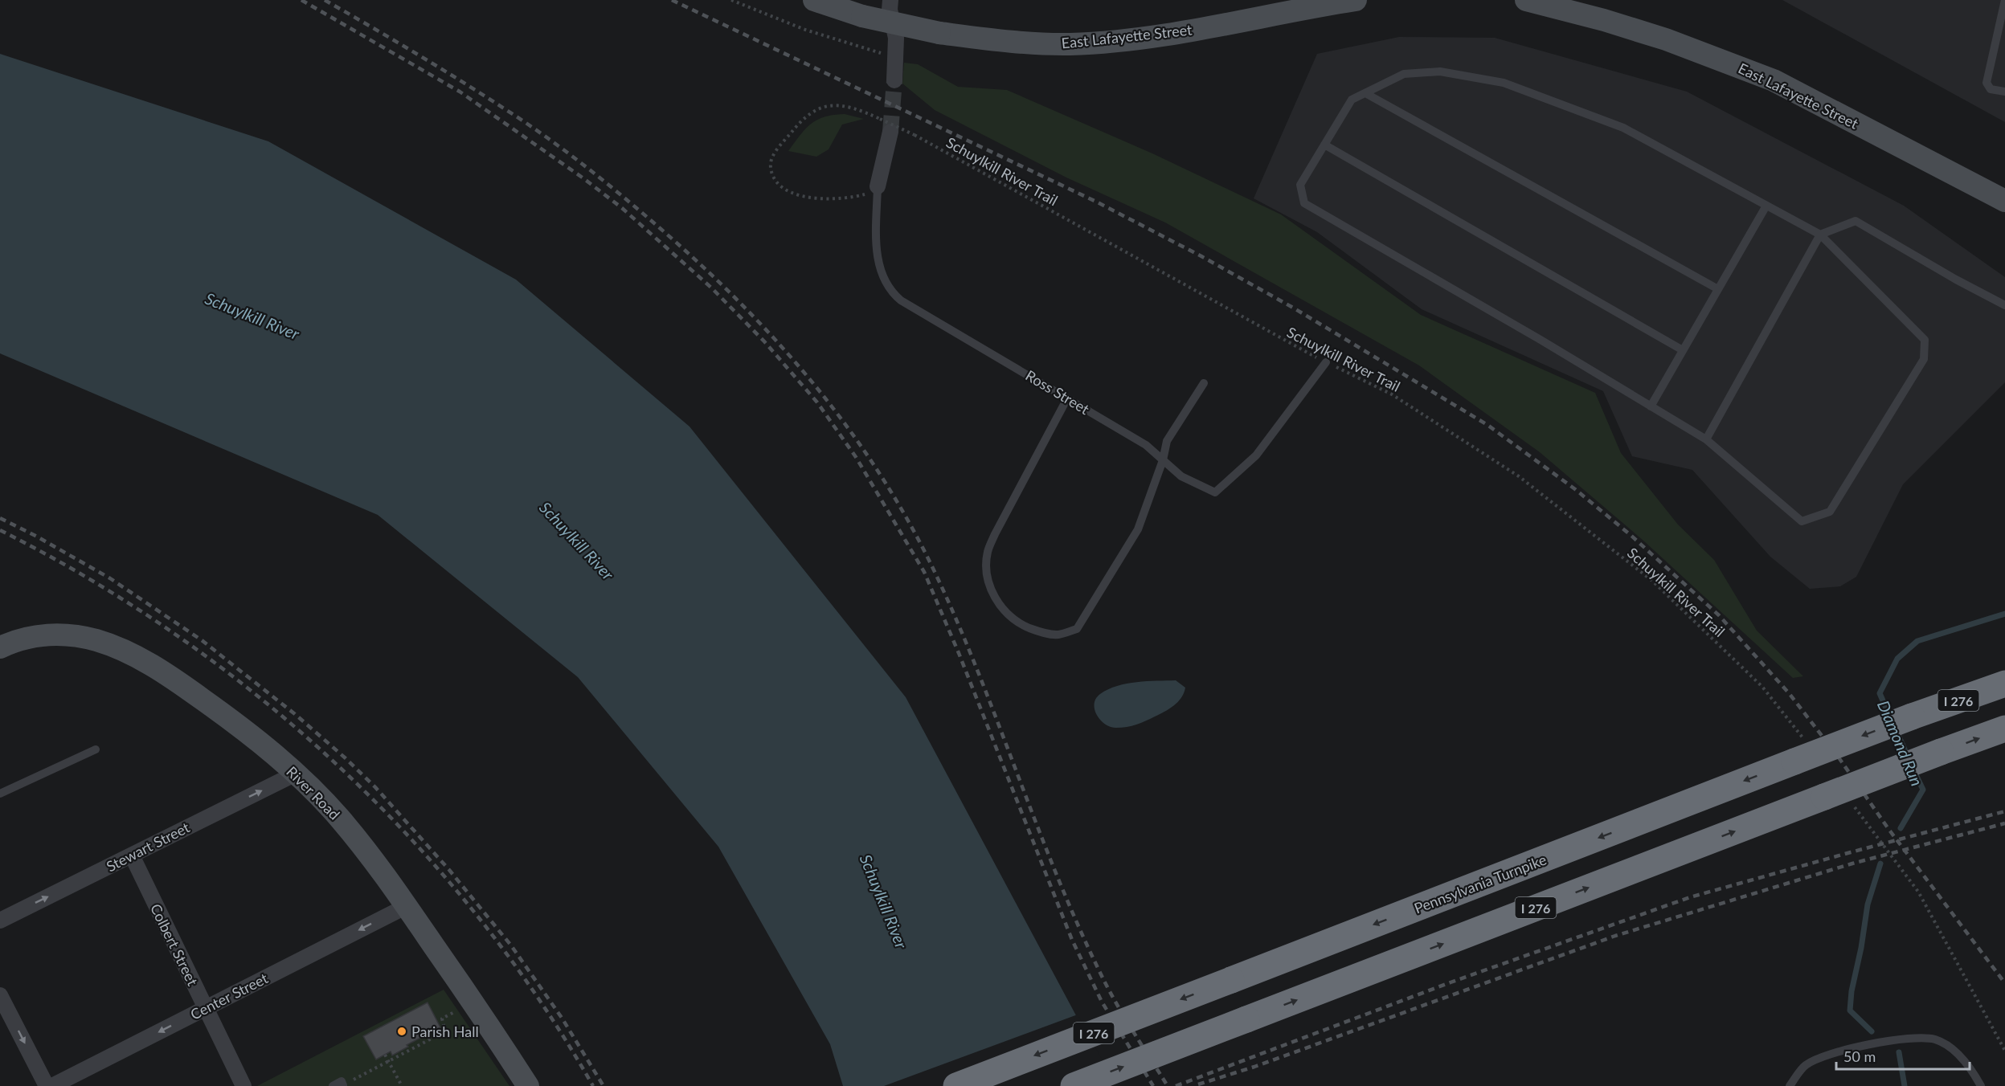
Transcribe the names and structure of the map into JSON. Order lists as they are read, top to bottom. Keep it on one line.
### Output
{"streets":{"highway":["I 276","Pennsylvania Turnpike"],"street":["East Lafayette Street","Ross Street","River Road","Stewart Street","Colbert Street","Center Street"],"path":["Schuylkill River Trail"]},"crossings":[["Schuylkill River Trail","Ross Street"],["Schuylkill River Trail","Pennsylvania Turnpike"],["River Road","Stewart Street"],["River Road","Center Street"],["Stewart Street","Colbert Street"],["Colbert Street","Center Street"]],"one_way":["Stewart Street","Center Street"],"water":["Schuylkill River","Diamond Run"],"places":["Parish Hall"],"scale_bar":"50 m"}
